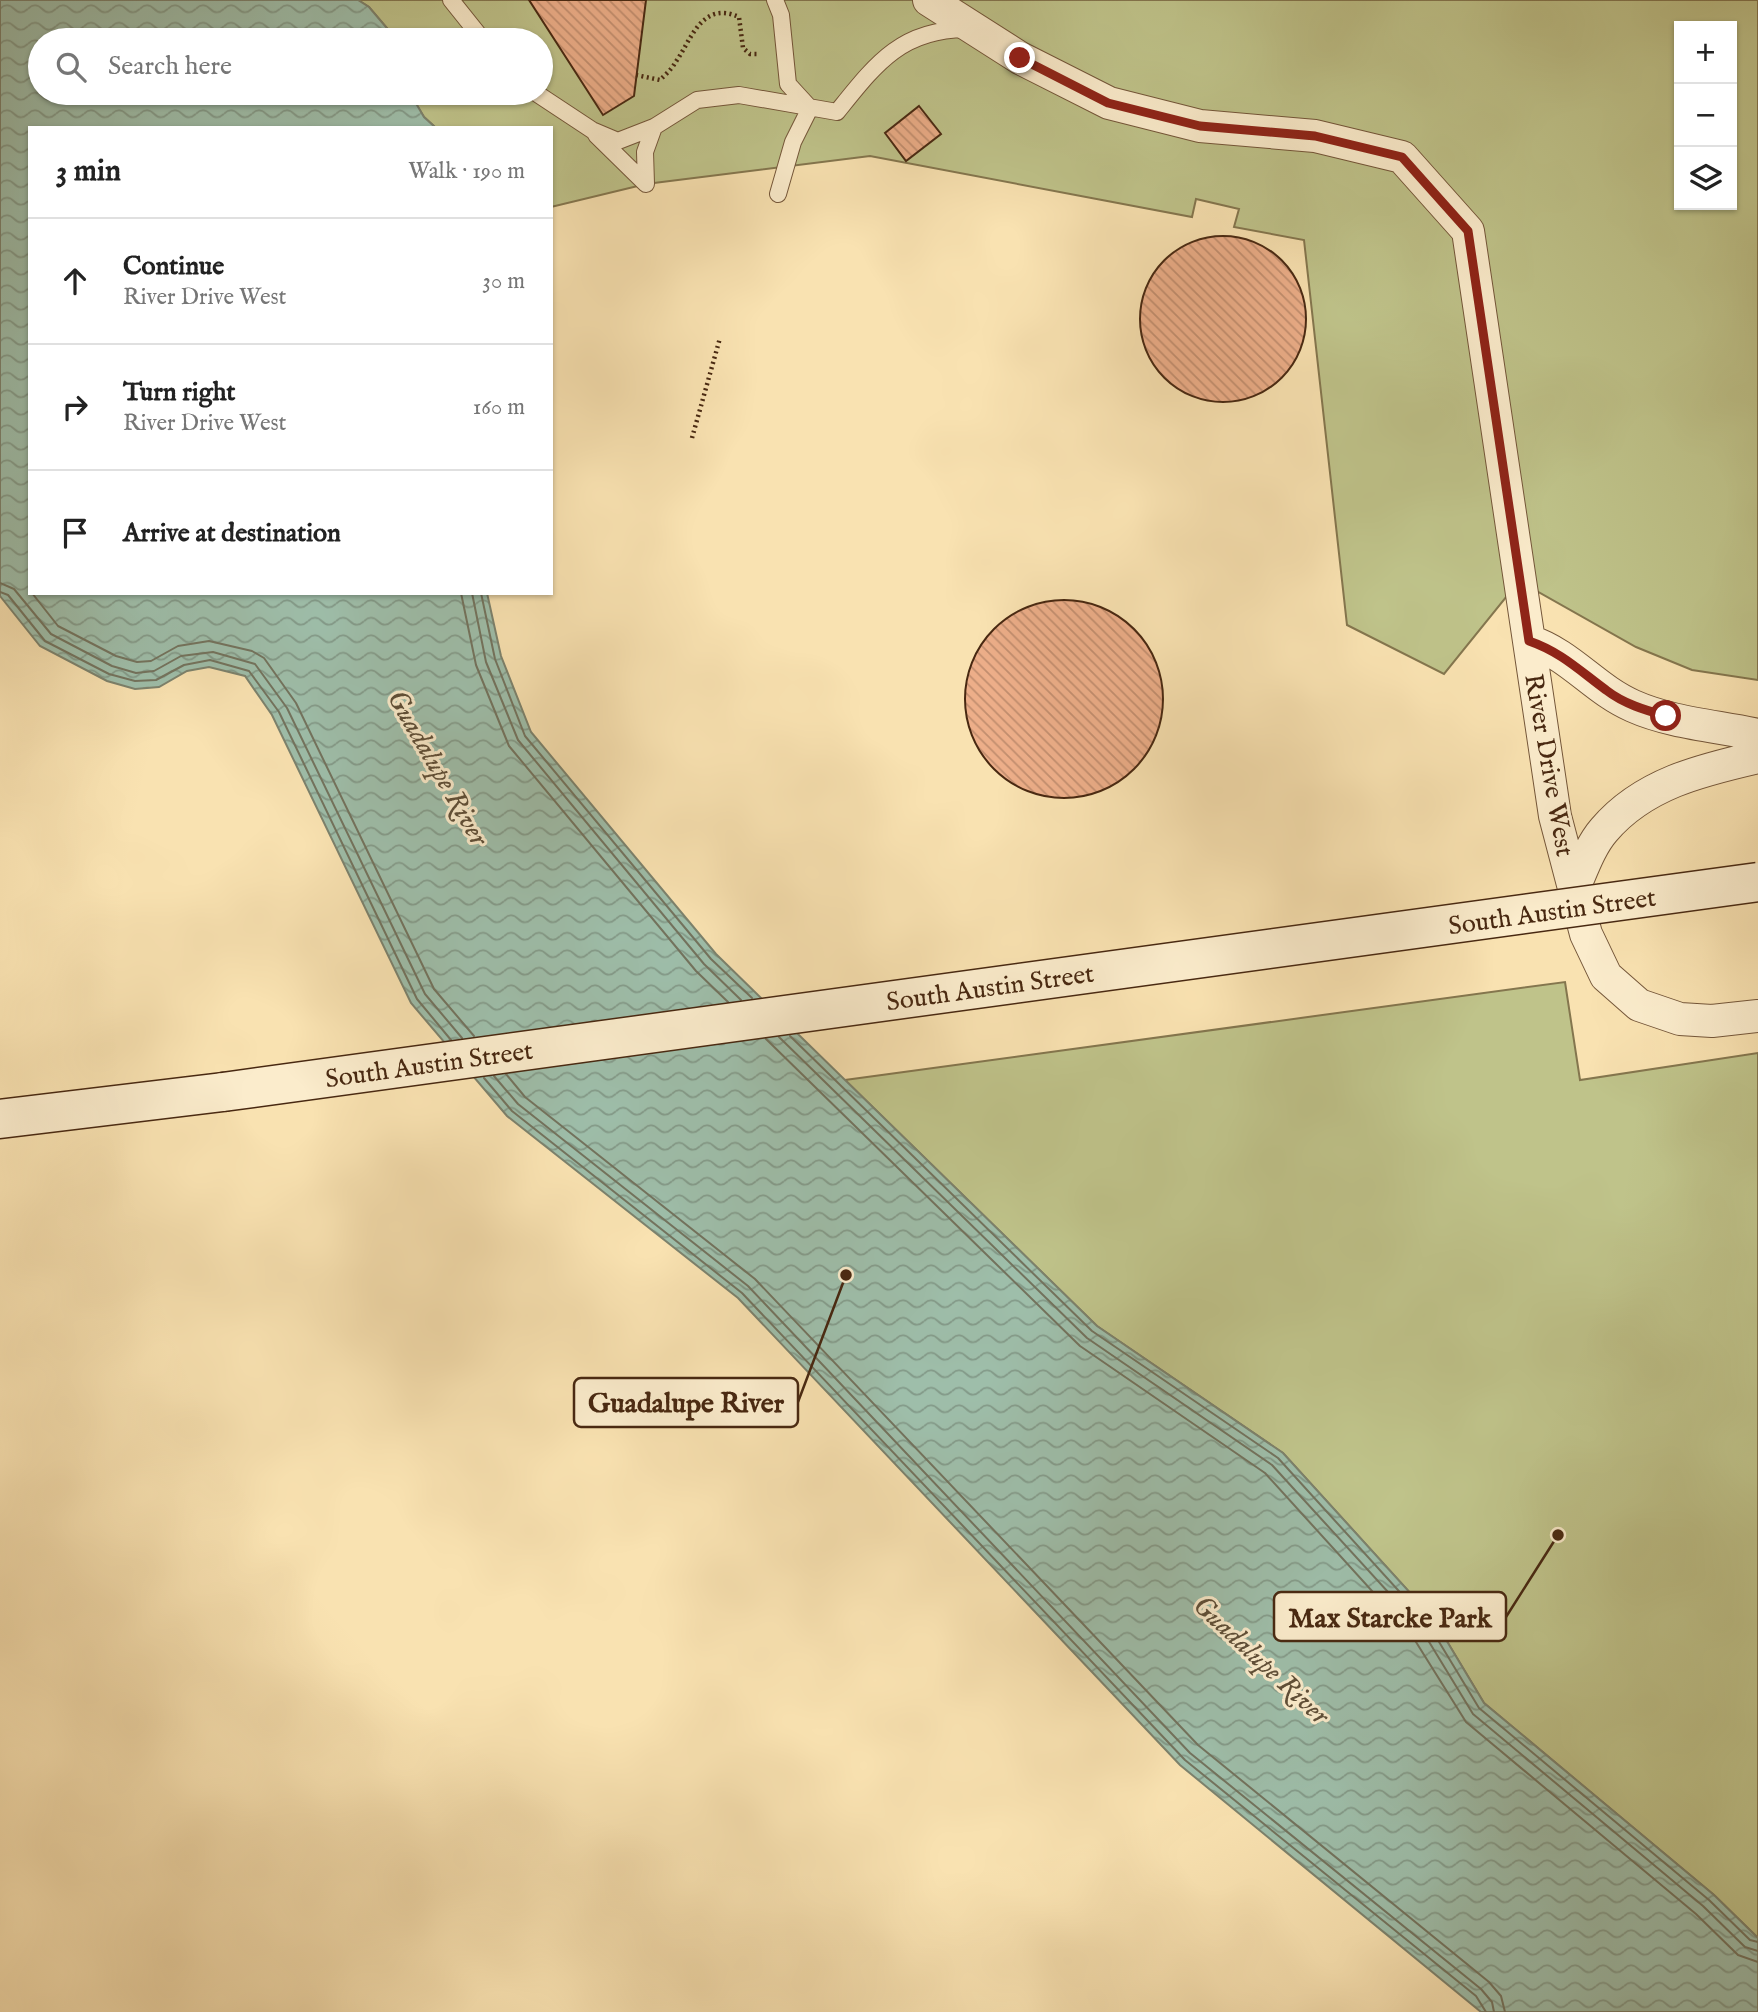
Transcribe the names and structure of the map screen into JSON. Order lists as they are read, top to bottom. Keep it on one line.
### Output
{"streets":{"main road":["South Austin Street"],"street":["River Drive West"]},"water":["Guadalupe River"],"places":["Guadalupe River","Max Starcke Park"],"page":{"map_buttons":["+","−"],"search":"Search here","heading":["3 min","Walk · 190 m"],"list":[["Continue","River Drive West","30 m"],["Turn right","River Drive West","160 m"],"Arrive at destination"]}}
